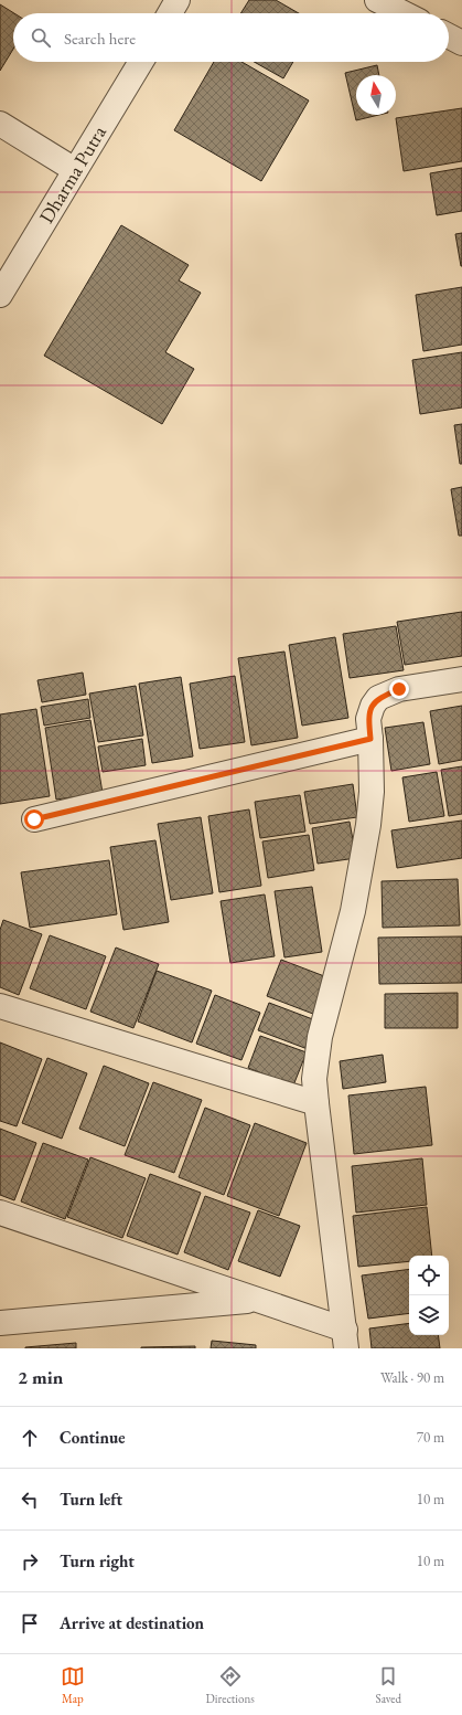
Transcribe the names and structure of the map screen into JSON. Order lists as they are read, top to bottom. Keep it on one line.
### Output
{"streets":{"street":["Dharma Putra"]},"north":"top","page":{"search":"Search here","heading":["2 min","Walk · 90 m"],"list":[["Continue","70 m"],["Turn left","10 m"],["Turn right","10 m"],"Arrive at destination"],"nav":["Map","Directions","Saved"]}}
